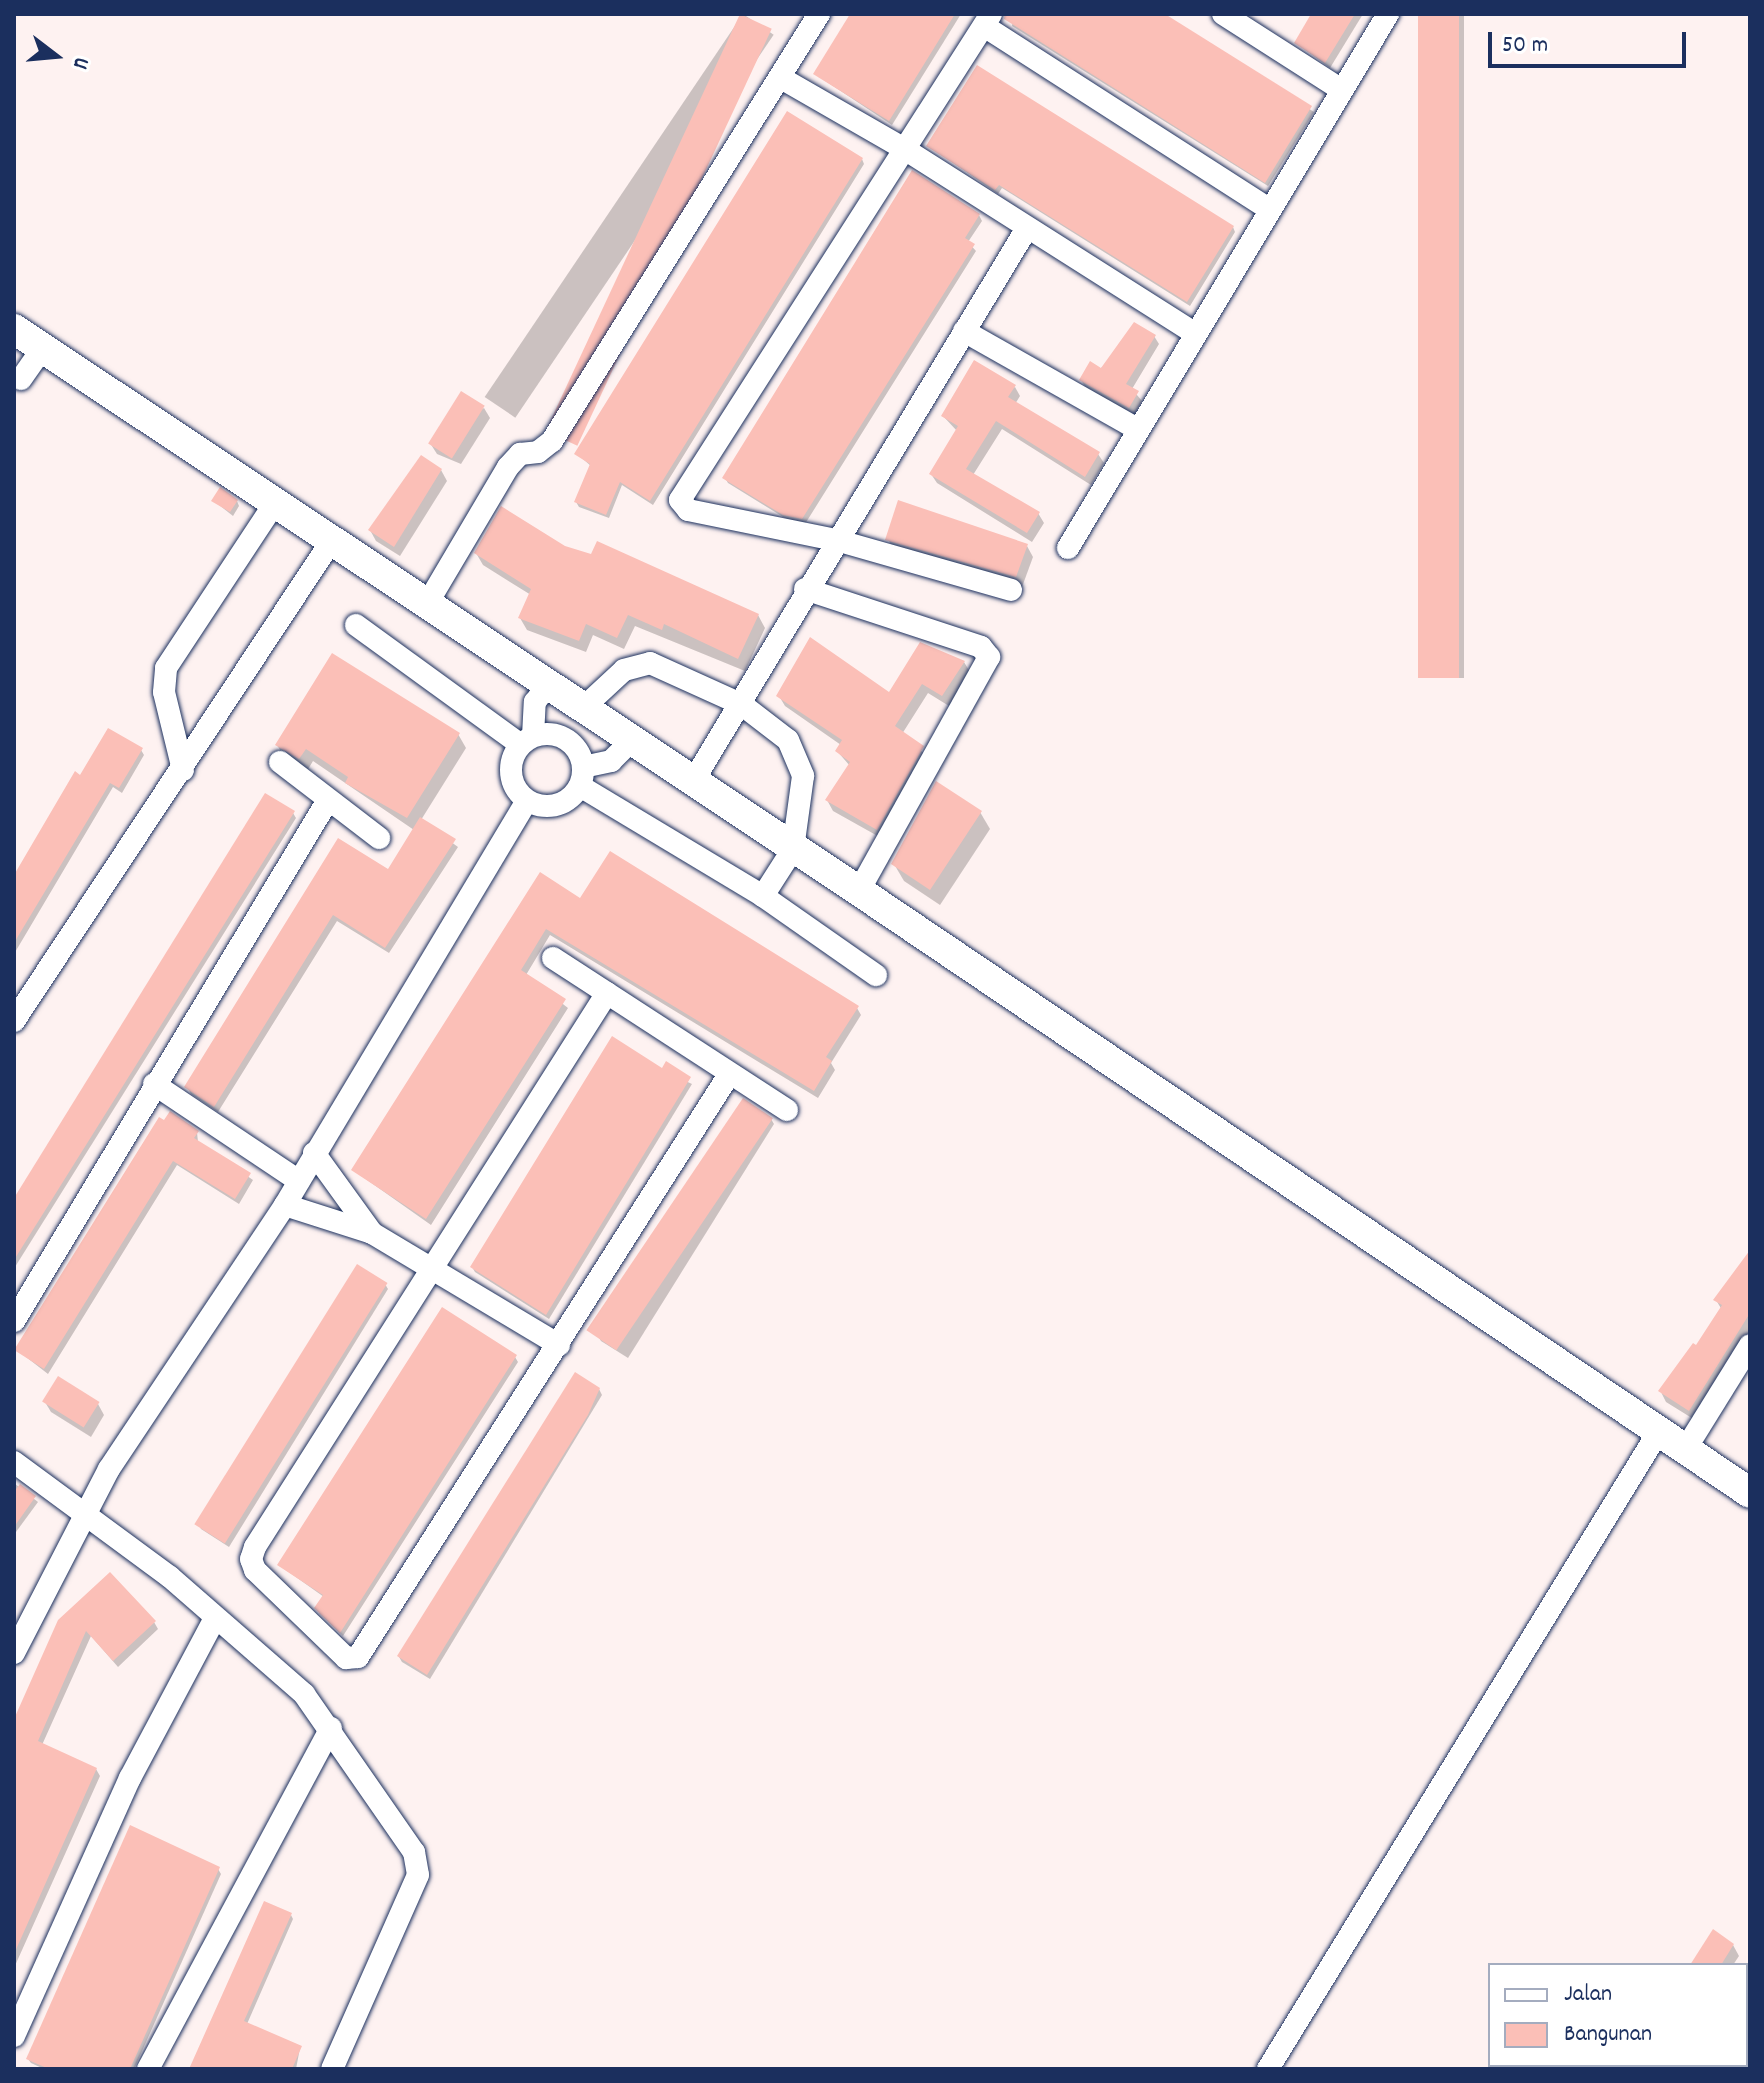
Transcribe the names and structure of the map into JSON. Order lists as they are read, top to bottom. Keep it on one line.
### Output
{"legend":["Jalan","Bangunan"],"scale_bar":"50 m","north":"right"}
